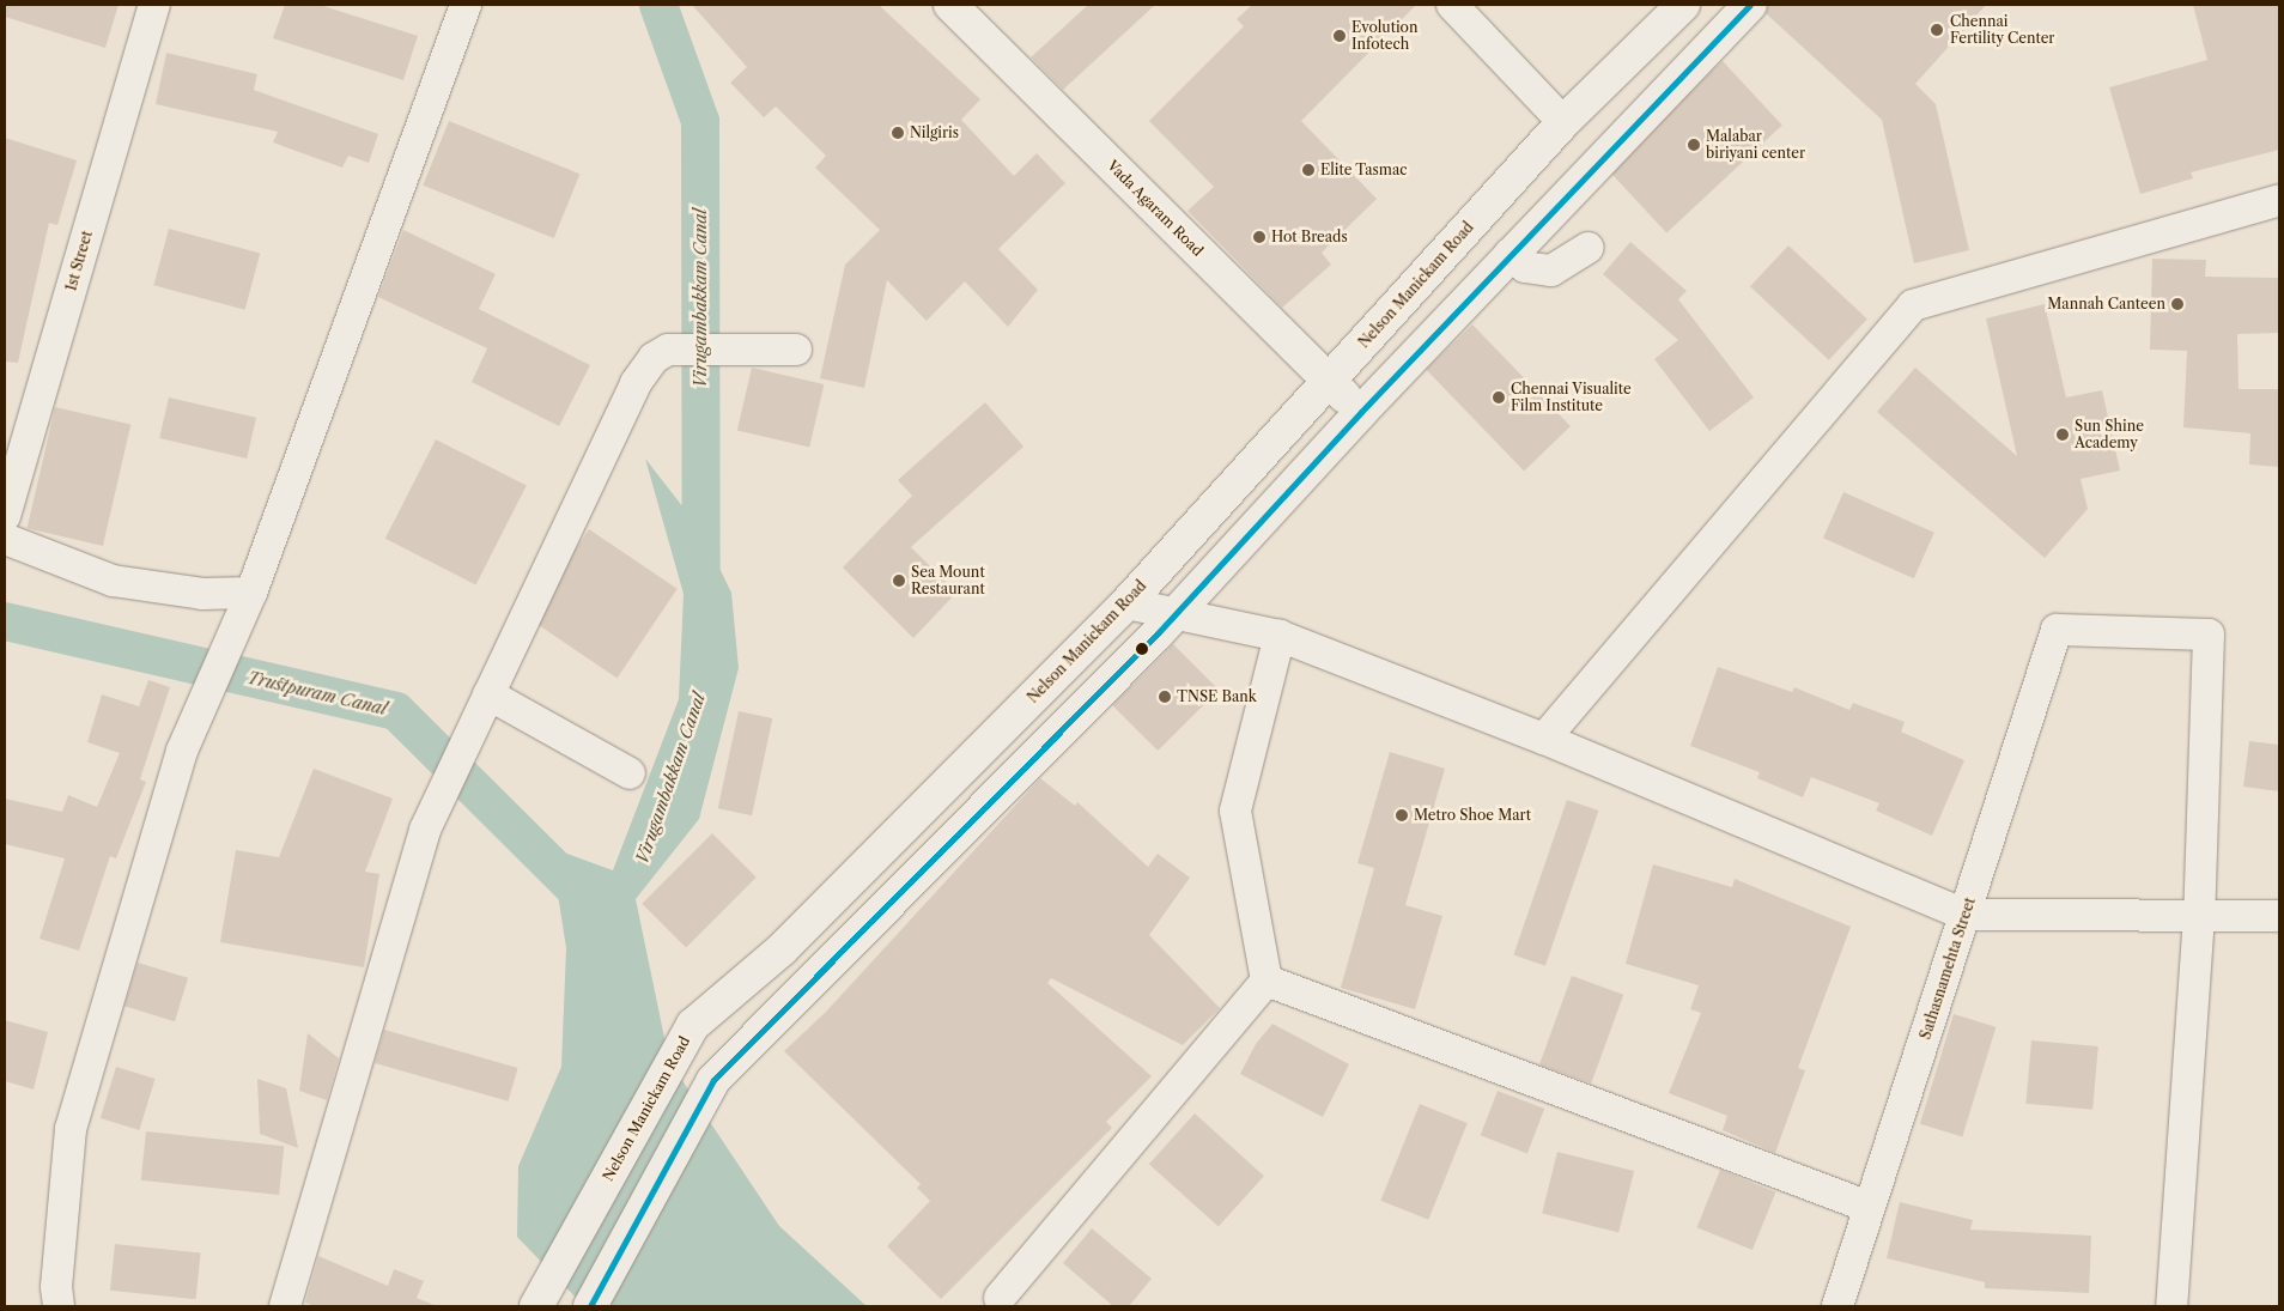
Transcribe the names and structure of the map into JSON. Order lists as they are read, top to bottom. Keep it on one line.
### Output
{"streets":{"main road":["Vada Agaram Road","Nelson Manickam Road"],"street":["1st Street","Sathasnamehta Street"]},"crossings":[["Vada Agaram Road","Nelson Manickam Road"]],"water":["Virugambakkam Canal","Trustpuram Canal"],"places":["Chennai Fertility Center","Evolution Infotech","Nilgiris","Malabar biriyani center","Elite Tasmac","Hot Breads","Mannah Canteen","Chennai Visualite Film Institute","Sun Shine Academy","Sea Mount Restaurant","TNSE Bank","Metro Shoe Mart"]}
